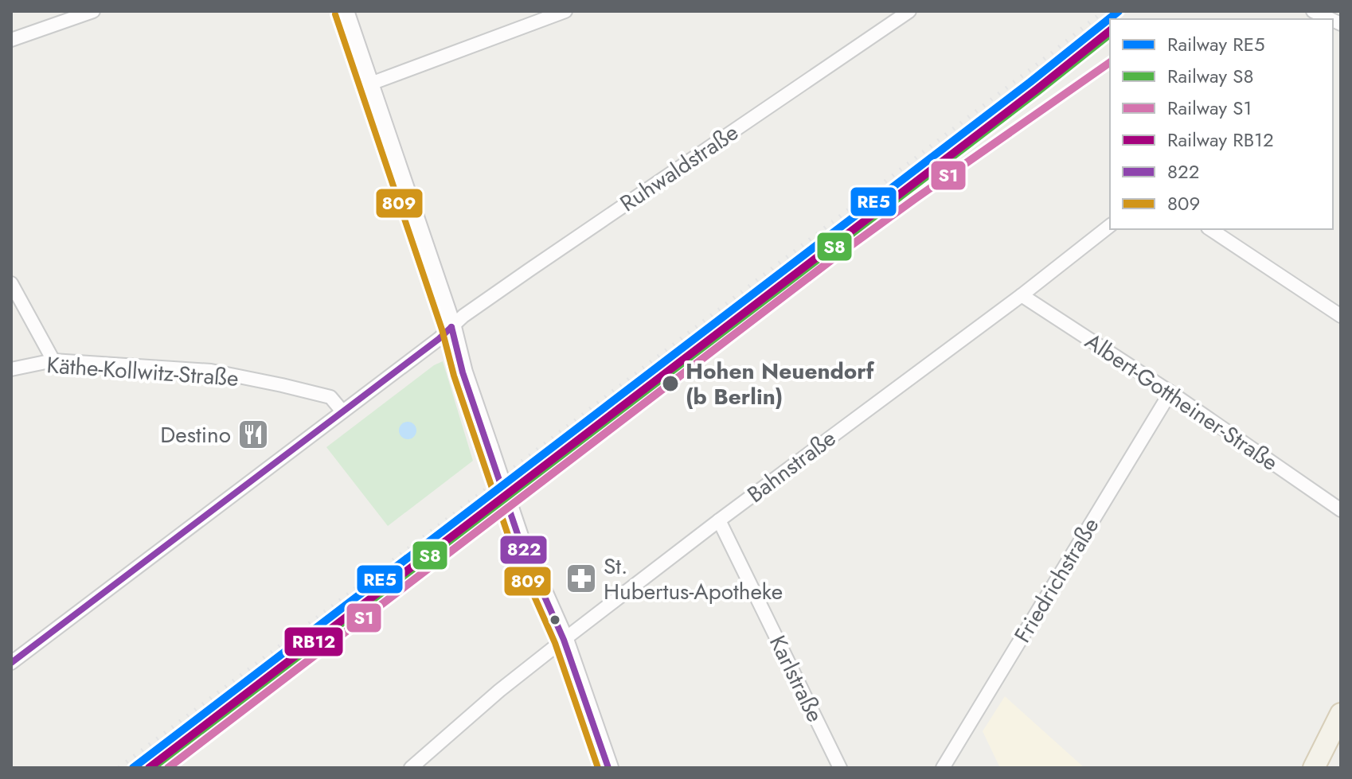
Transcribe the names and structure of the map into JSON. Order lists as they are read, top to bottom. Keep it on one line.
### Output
{"streets":{"street":["Ruhwaldstraße","Käthe-Kollwitz-Straße","Albert-Gottheiner-Straße","Bahnstraße","Friedrichstraße","Karlstraße"]},"crossings":[["Ruhwaldstraße","Käthe-Kollwitz-Straße"],["Albert-Gottheiner-Straße","Bahnstraße"],["Albert-Gottheiner-Straße","Friedrichstraße"],["Bahnstraße","Karlstraße"]],"places":{"other":["Hohen Neuendorf (b Berlin)"],"restaurant":["Destino"],"pharmacy":["St. Hubertus-Apotheke"]},"lines":["rail line RE5","transit line 809","rail line RB12","rail line S8","rail line S1","transit line 822"],"legend":["Railway RE5","Railway S8","Railway S1","Railway RB12","822","809"]}
